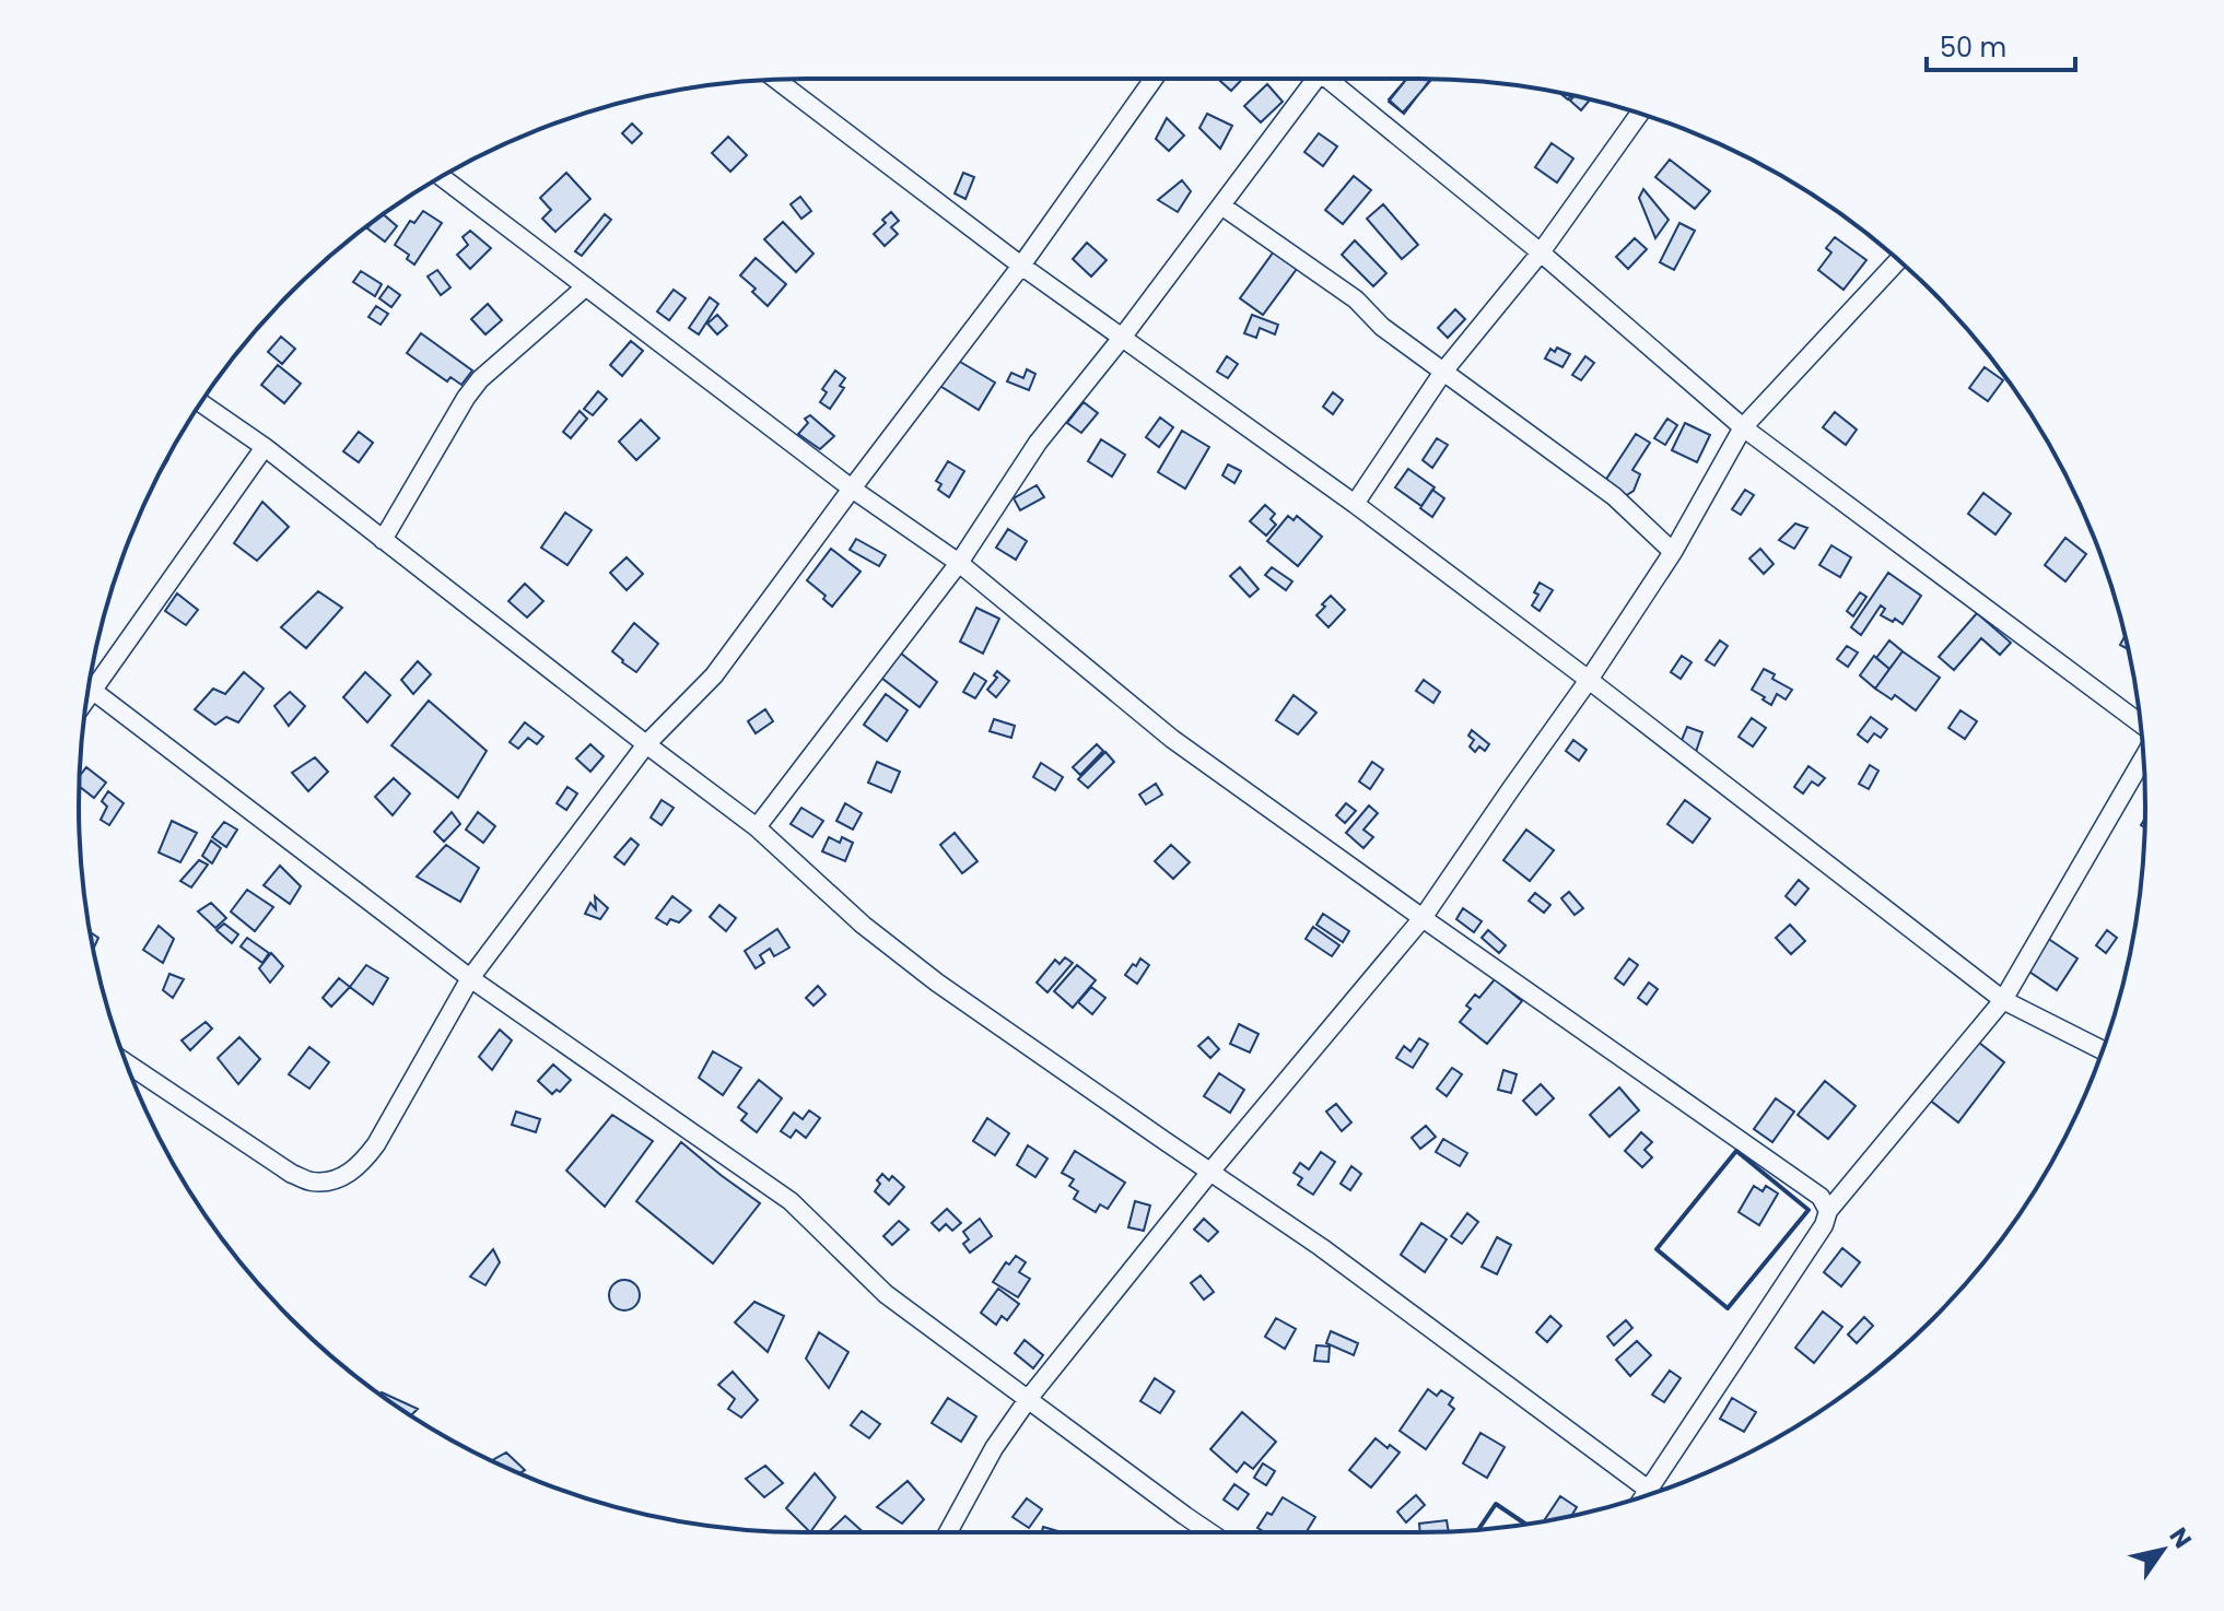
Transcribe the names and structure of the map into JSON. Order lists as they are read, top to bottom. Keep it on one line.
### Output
{"scale_bar":"50 m","north":"top right"}
